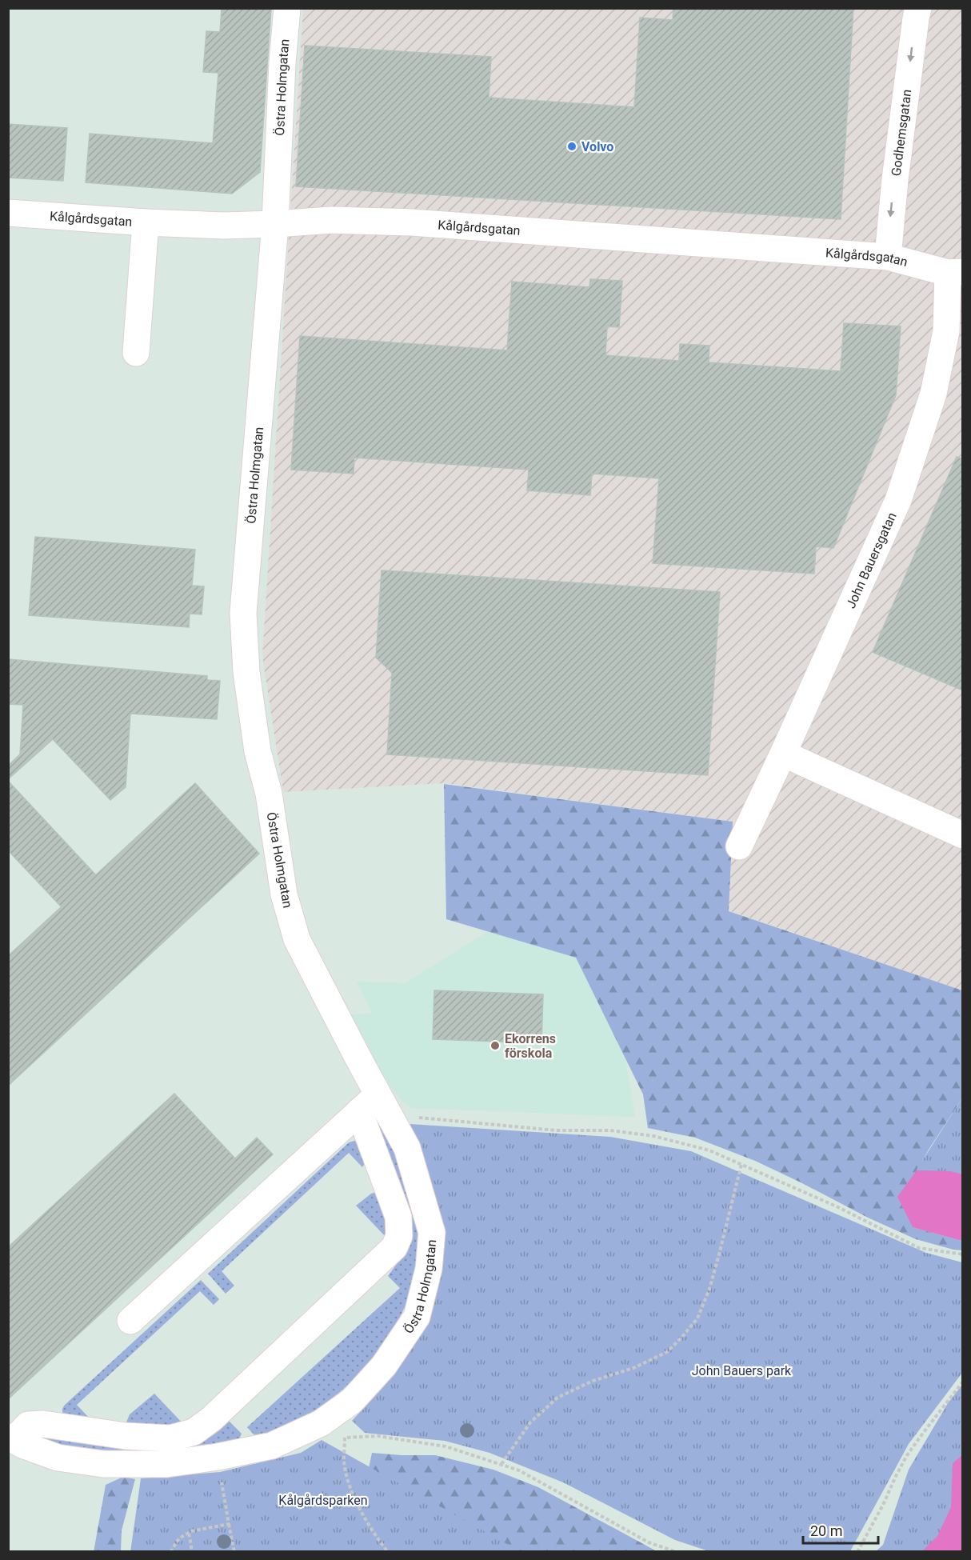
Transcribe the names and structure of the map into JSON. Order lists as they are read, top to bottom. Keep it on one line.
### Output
{"streets":{"street":["Östra Holmgatan","Godhemsgatan","Kålgårdsgatan","John Bauersgatan"]},"crossings":[["Östra Holmgatan","Kålgårdsgatan"],["Godhemsgatan","Kålgårdsgatan"],["Kålgårdsgatan","John Bauersgatan"]],"one_way":["Godhemsgatan"],"parks":["John Bauers park","Kålgårdsparken"],"places":["Volvo","Ekorrens förskola"],"scale_bar":"20 m"}
